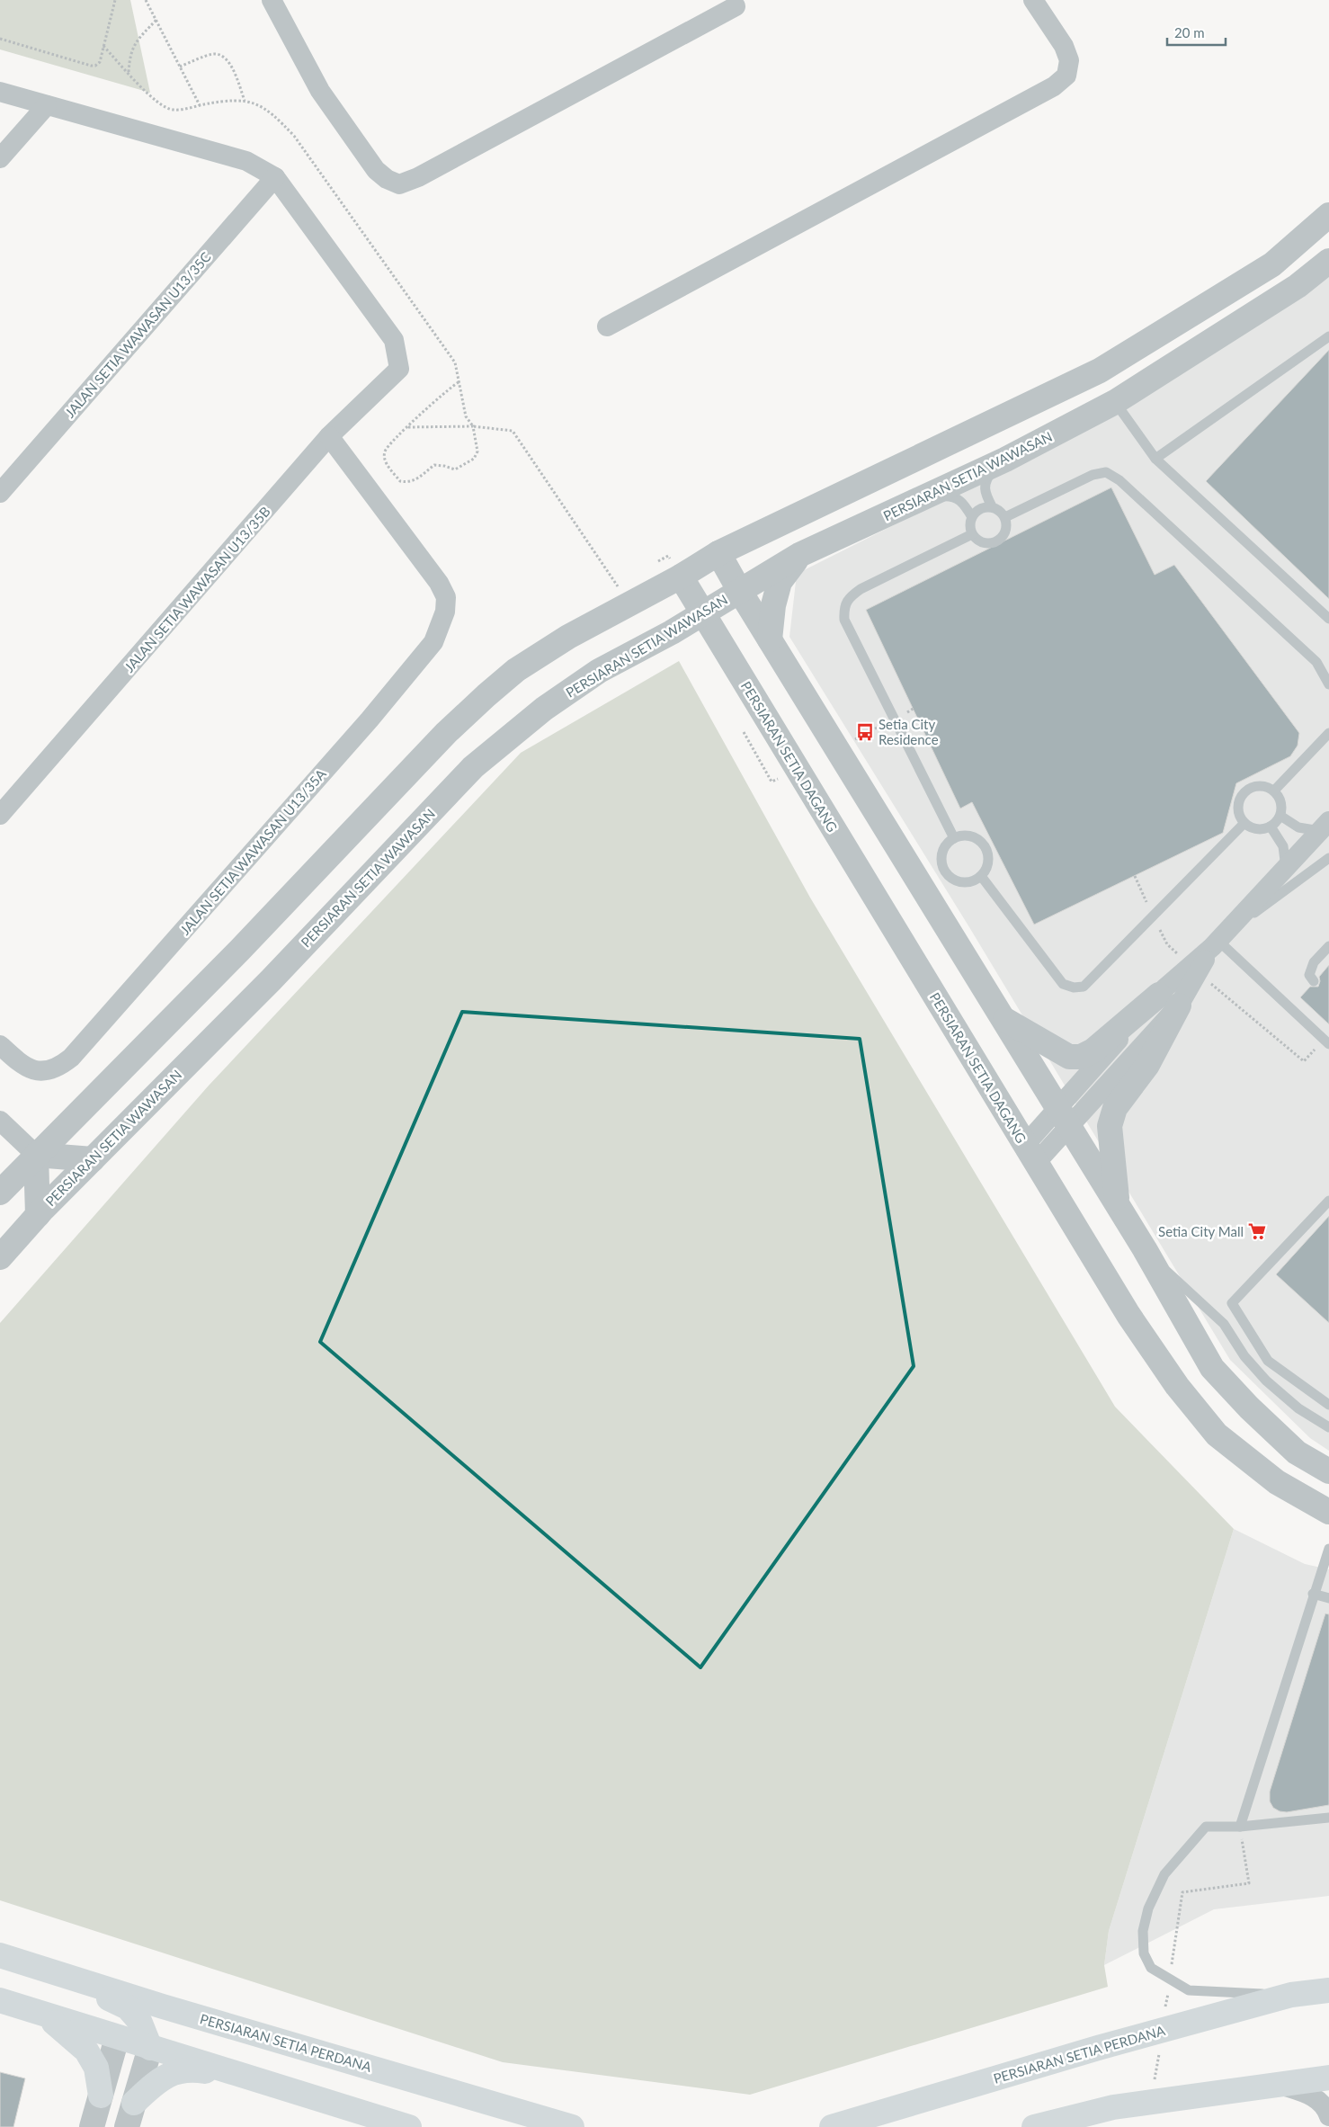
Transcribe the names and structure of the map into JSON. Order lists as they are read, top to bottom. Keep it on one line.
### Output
{"streets":{"main road":["PERSIARAN SETIA PERDANA"],"street":["JALAN SETIA WAWASAN U13/35C","PERSIARAN SETIA WAWASAN","JALAN SETIA WAWASAN U13/35B","PERSIARAN SETIA DAGANG","JALAN SETIA WAWASAN U13/35A"]},"crossings":[["JALAN SETIA WAWASAN U13/35C","JALAN SETIA WAWASAN U13/35B"],["PERSIARAN SETIA WAWASAN","PERSIARAN SETIA DAGANG"],["JALAN SETIA WAWASAN U13/35B","JALAN SETIA WAWASAN U13/35A"]],"places":{"bus stop":["Setia City Residence"],"supermarket":["Setia City Mall"]},"scale_bar":"20 m"}
